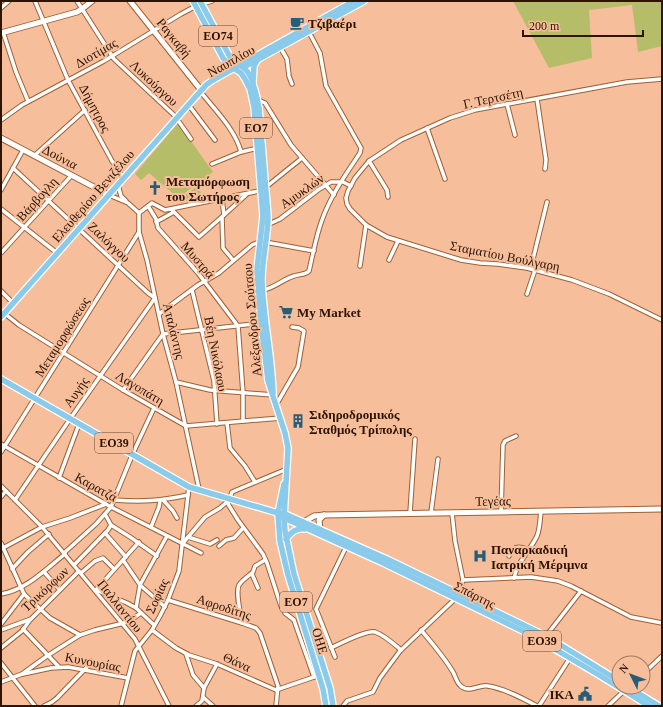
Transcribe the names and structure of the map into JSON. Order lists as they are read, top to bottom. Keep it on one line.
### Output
{"streets":{"main road":["ΕΟ74","Ραγκαβή","Ναυπλίου","ΕΟ7","Δούνια","Ελευθερίου Βενιζέλου","Αλεξανδρου Σούτσου","ΕΟ39","Τεγέας","Σπάρτης","ΟΗΕ"],"street":["Διοτίμας","Λυκούργου","Γ. Τερτσέτη","Δήμητρος","Αμυκλών","Βάρβογλη","Ζαλόγγου","Σταματίου Βούλγαρη","Μυστρά","Αταλάντης","Μεταμορφώσεως","Βέη Νικόλαου","Λαγοπάτη","Αυγής","Καρατζά","Τρικόρφων","Σοφίας","Παλλαντίου","Αφροδίτης","Κυνουρίας","Θάνα"]},"crossings":[["ΕΟ74","Διοτίμας"],["ΕΟ74","Ναυπλίου"],["ΕΟ74","Αλεξανδρου Σούτσου"],["Ραγκαβή","Διοτίμας"],["Ραγκαβή","Ναυπλίου"],["Ραγκαβή","Ελευθερίου Βενιζέλου"],["Διοτίμας","Λυκούργου"],["Διοτίμας","Δήμητρος"],["Ναυπλίου","ΕΟ7"],["Ναυπλίου","Αμυκλών"],["Ναυπλίου","Ελευθερίου Βενιζέλου"],["Ναυπλίου","Αλεξανδρου Σούτσου"],["Λυκούργου","Ελευθερίου Βενιζέλου"],["Γ. Τερτσέτη","Σταματίου Βούλγαρη"],["Δήμητρος","Ελευθερίου Βενιζέλου"],["ΕΟ7","Αλεξανδρου Σούτσου"],["Δούνια","Ελευθερίου Βενιζέλου"],["Δούνια","Βάρβογλη"],["Αμυκλών","Αλεξανδρου Σούτσου"],["Ελευθερίου Βενιζέλου","Ζαλόγγου"],["Ελευθερίου Βενιζέλου","Λαγοπάτη"],["Βάρβογλη","Ζαλόγγου"],["Ζαλόγγου","Αταλάντης"],["Ζαλόγγου","Μεταμορφώσεως"],["Ζαλόγγου","Αυγής"],["Αλεξανδρου Σούτσου","ΕΟ39"],["Αλεξανδρου Σούτσου","Σπάρτης"],["Αλεξανδρου Σούτσου","ΟΗΕ"],["Αταλάντης","Μεταμορφώσεως"],["Αταλάντης","Λαγοπάτη"],["Αταλάντης","Αυγής"],["Αταλάντης","ΕΟ39"],["Μεταμορφώσεως","Λαγοπάτη"],["Μεταμορφώσεως","ΕΟ39"],["Μεταμορφώσεως","Καρατζά"],["Λαγοπάτη","Αυγής"],["Αυγής","ΕΟ39"],["Αυγής","Καρατζά"],["Αυγής","Παλλαντίου"],["ΕΟ39","Σπάρτης"],["ΕΟ39","Σοφίας"],["ΕΟ39","ΟΗΕ"],["Καρατζά","Σοφίας"],["Τεγέας","Σπάρτης"],["Τρικόρφων","Παλλαντίου"],["Σπάρτης","ΟΗΕ"],["Σοφίας","Παλλαντίου"],["Σοφίας","Αφροδίτης"],["Σοφίας","Κυνουρίας"],["Σοφίας","Θάνα"],["Αφροδίτης","Θάνα"]],"places":{"cafe":["Τζιβαέρι"],"church":["Μεταμόρφωση του Σωτήρος"],"supermarket":["My Market"],"building":["Σιδηροδρομικός Σταθμός Τρίπολης"],"hospital":["Παναρκαδική Ιατρική Μέριμνα"],"public building":["ΙΚΑ"]},"scale_bar":"200 m","north":"top left"}
